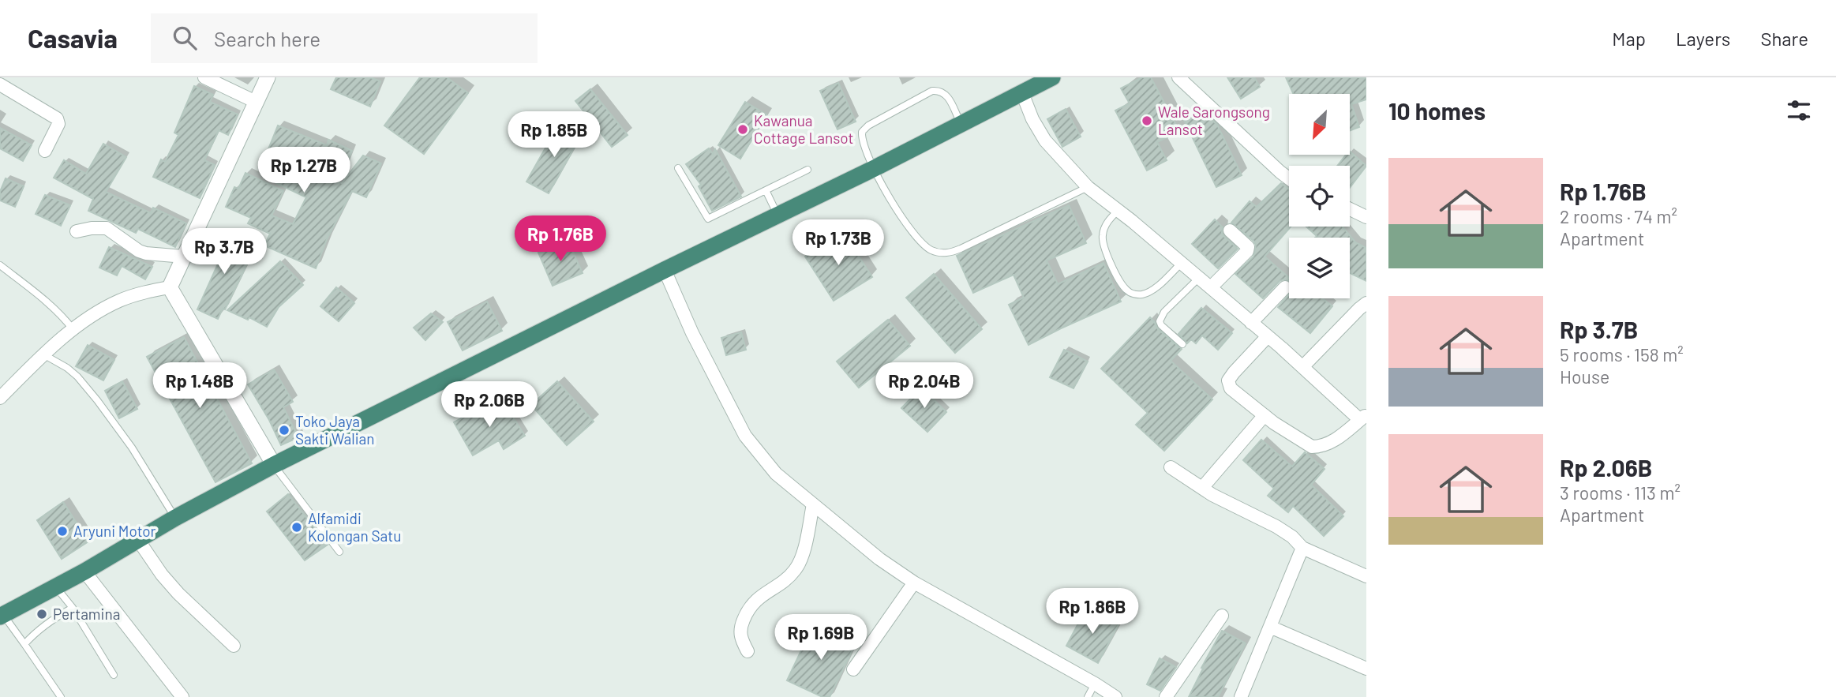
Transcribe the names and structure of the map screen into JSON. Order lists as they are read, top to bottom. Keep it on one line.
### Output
{"places":["Wale Sarongsong Lansot","Kawanua Cottage Lansot","Toko Jaya Sakti Walian","Alfamidi Kolongan Satu","Aryuni Motor","Pertamina"],"north":"bottom left","page":{"header":"Casavia","search":"Search here","nav":["Map","Layers","Share"],"heading":"10 homes","price":["Rp 1.85B","Rp 1.27B","Rp 1.76B","Rp 1.73B","Rp 3.7B","Rp 1.48B","Rp 2.04B","Rp 2.06B","Rp 1.86B","Rp 1.69B"],"list":[{"name":"Rp 1.76B","note":"2 rooms · 74 m² · Apartment"},{"name":"Rp 3.7B","note":"5 rooms · 158 m² · House"},{"name":"Rp 2.06B","note":"3 rooms · 113 m² · Apartment"}]}}
